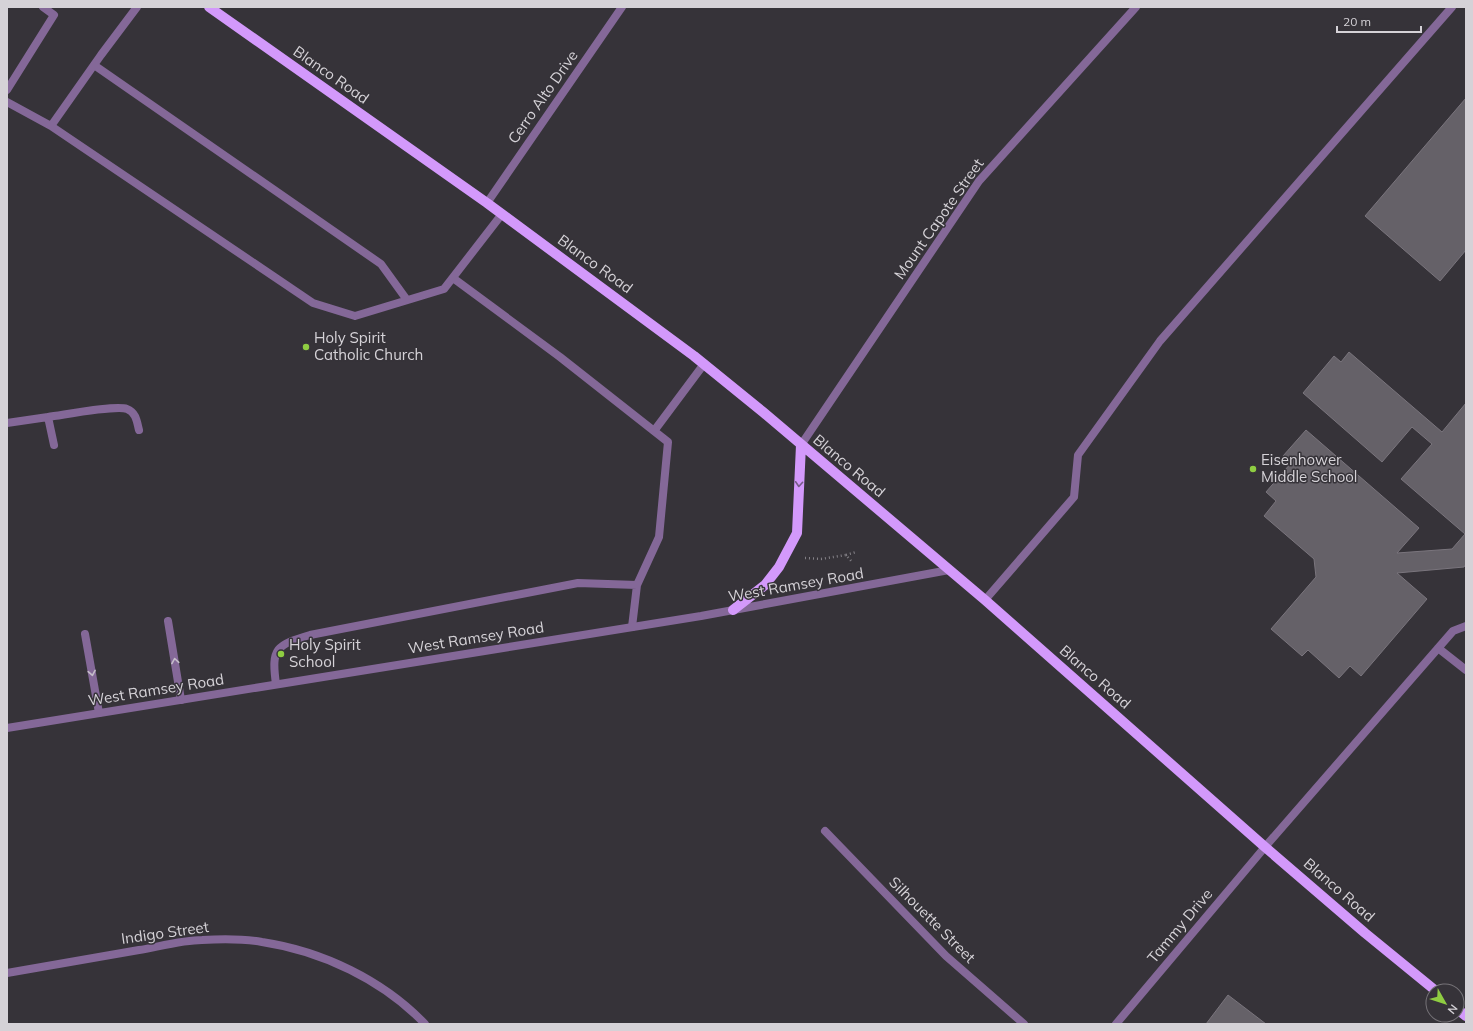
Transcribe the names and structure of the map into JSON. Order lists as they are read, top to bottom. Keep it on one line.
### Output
{"streets":{"main road":["Blanco Road"],"street":["Cerro Alto Drive","Mount Capote Street","West Ramsey Road","Silhouette Street","Tammy Drive","Indigo Street"]},"crossings":[["Blanco Road","Cerro Alto Drive"],["Blanco Road","Mount Capote Street"],["Blanco Road","West Ramsey Road"],["Blanco Road","Tammy Drive"]],"places":["Holy Spirit Catholic Church","Eisenhower Middle School","Holy Spirit School"],"scale_bar":"20 m","north":"bottom right"}
